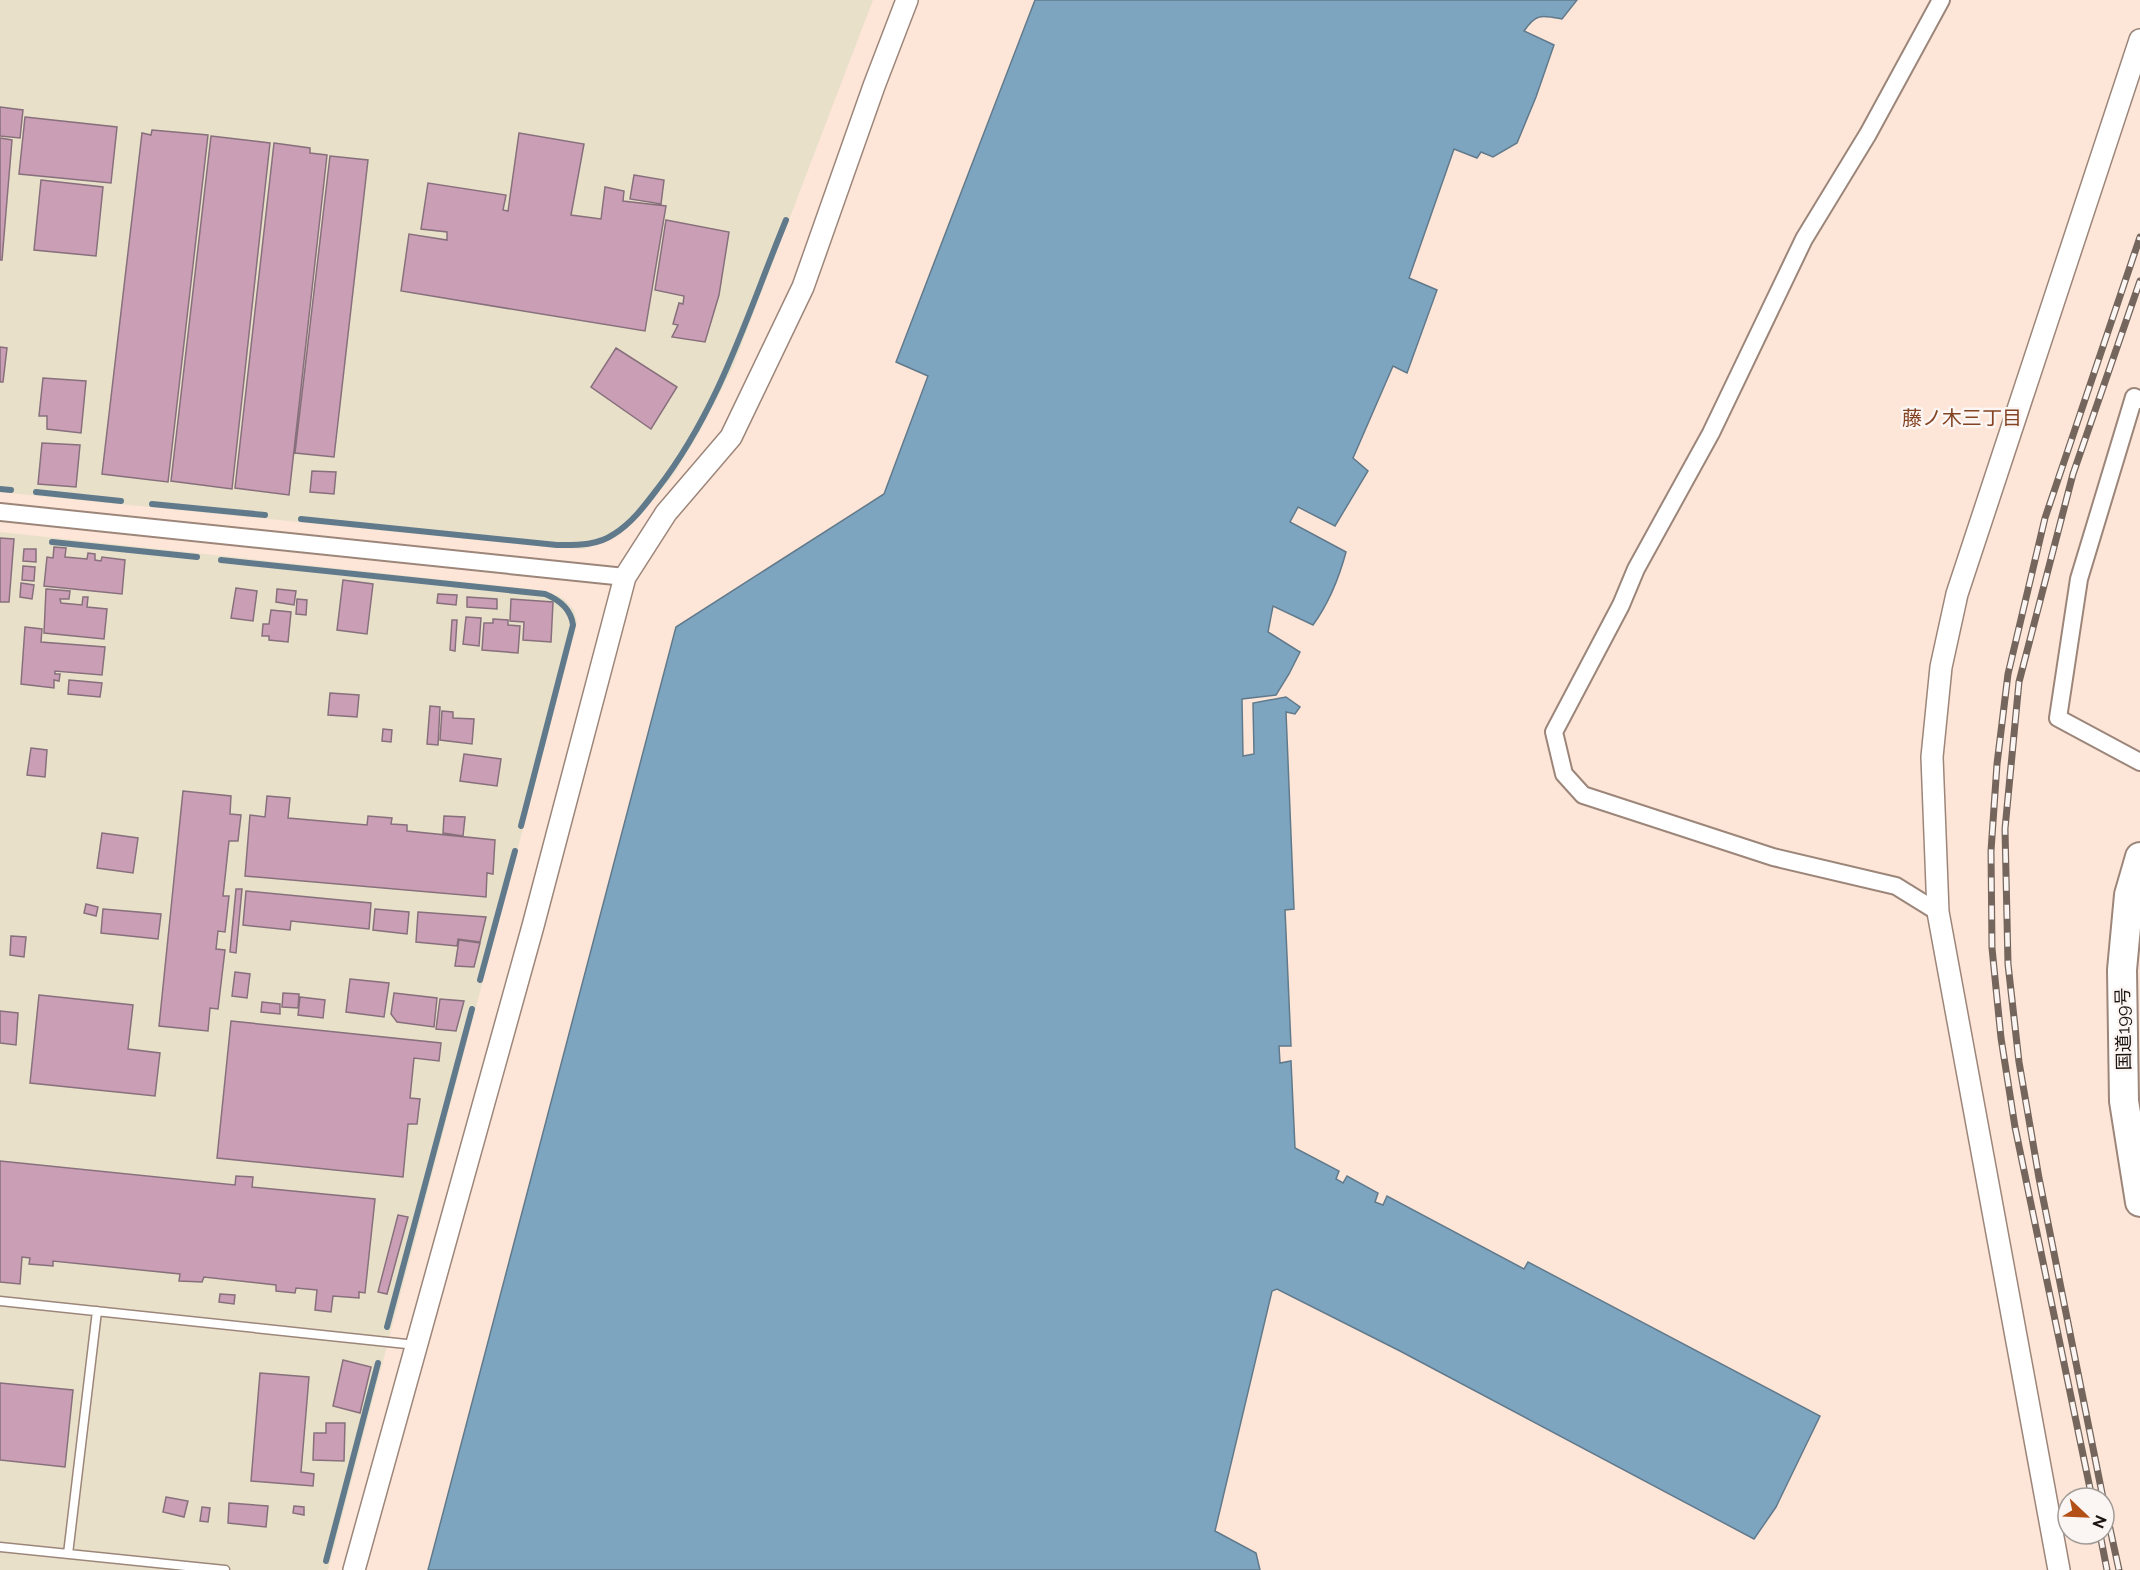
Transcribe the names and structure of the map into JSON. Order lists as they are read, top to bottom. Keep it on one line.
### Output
{"streets":{"highway":["国道199号"]},"districts":["藤ノ木三丁目"],"north":"bottom right"}
